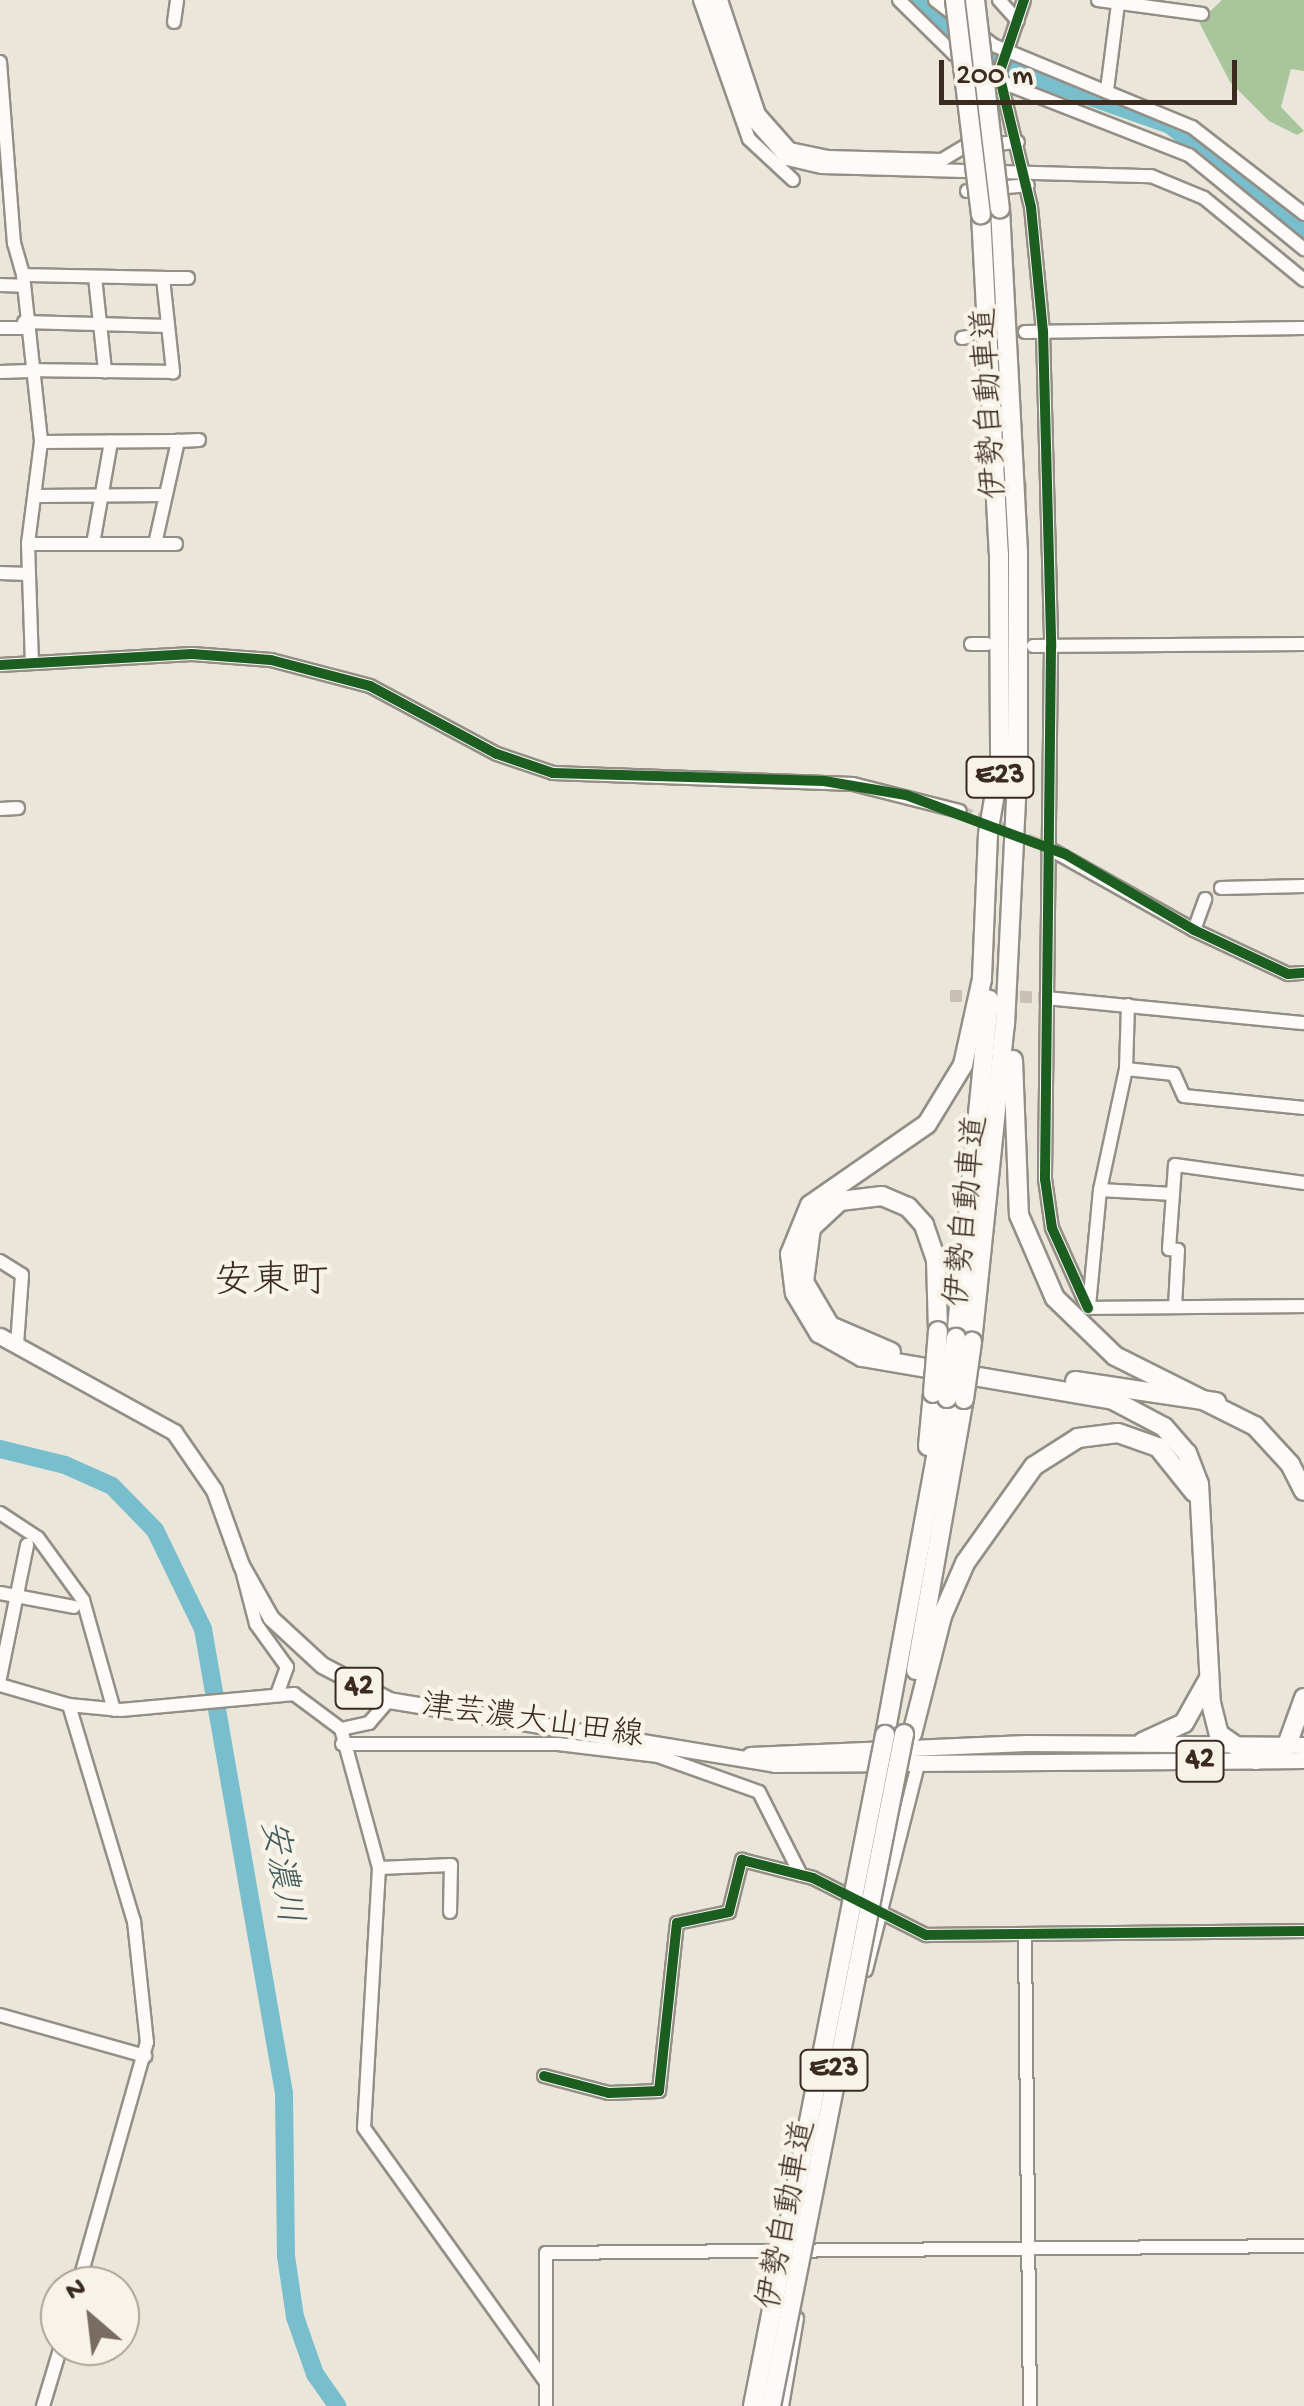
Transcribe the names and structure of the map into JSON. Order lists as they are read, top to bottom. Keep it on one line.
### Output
{"streets":{"highway":["伊勢自動車道","E23"],"main road":["42","津芸濃大山田線"]},"districts":["安東町"],"water":["安濃川"],"scale_bar":"200 m","north":"top left"}
